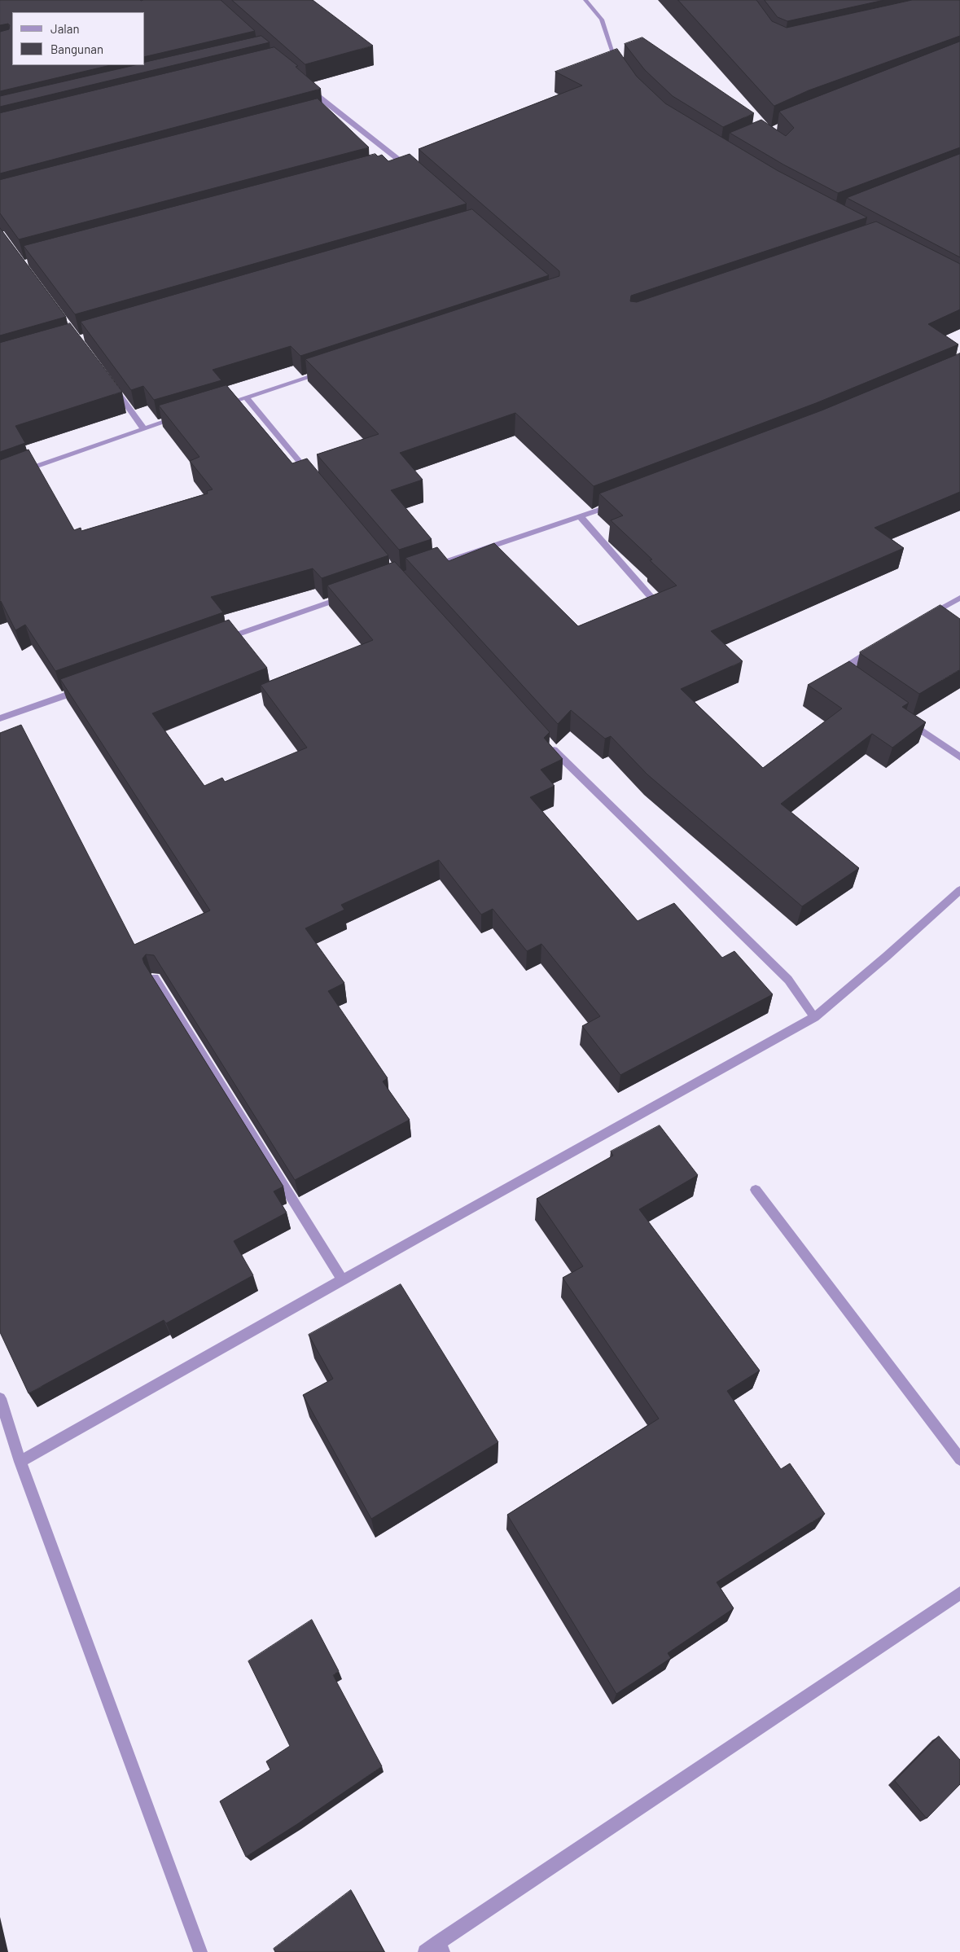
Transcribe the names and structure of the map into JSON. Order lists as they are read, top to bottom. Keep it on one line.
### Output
{"legend":["Jalan","Bangunan"]}
